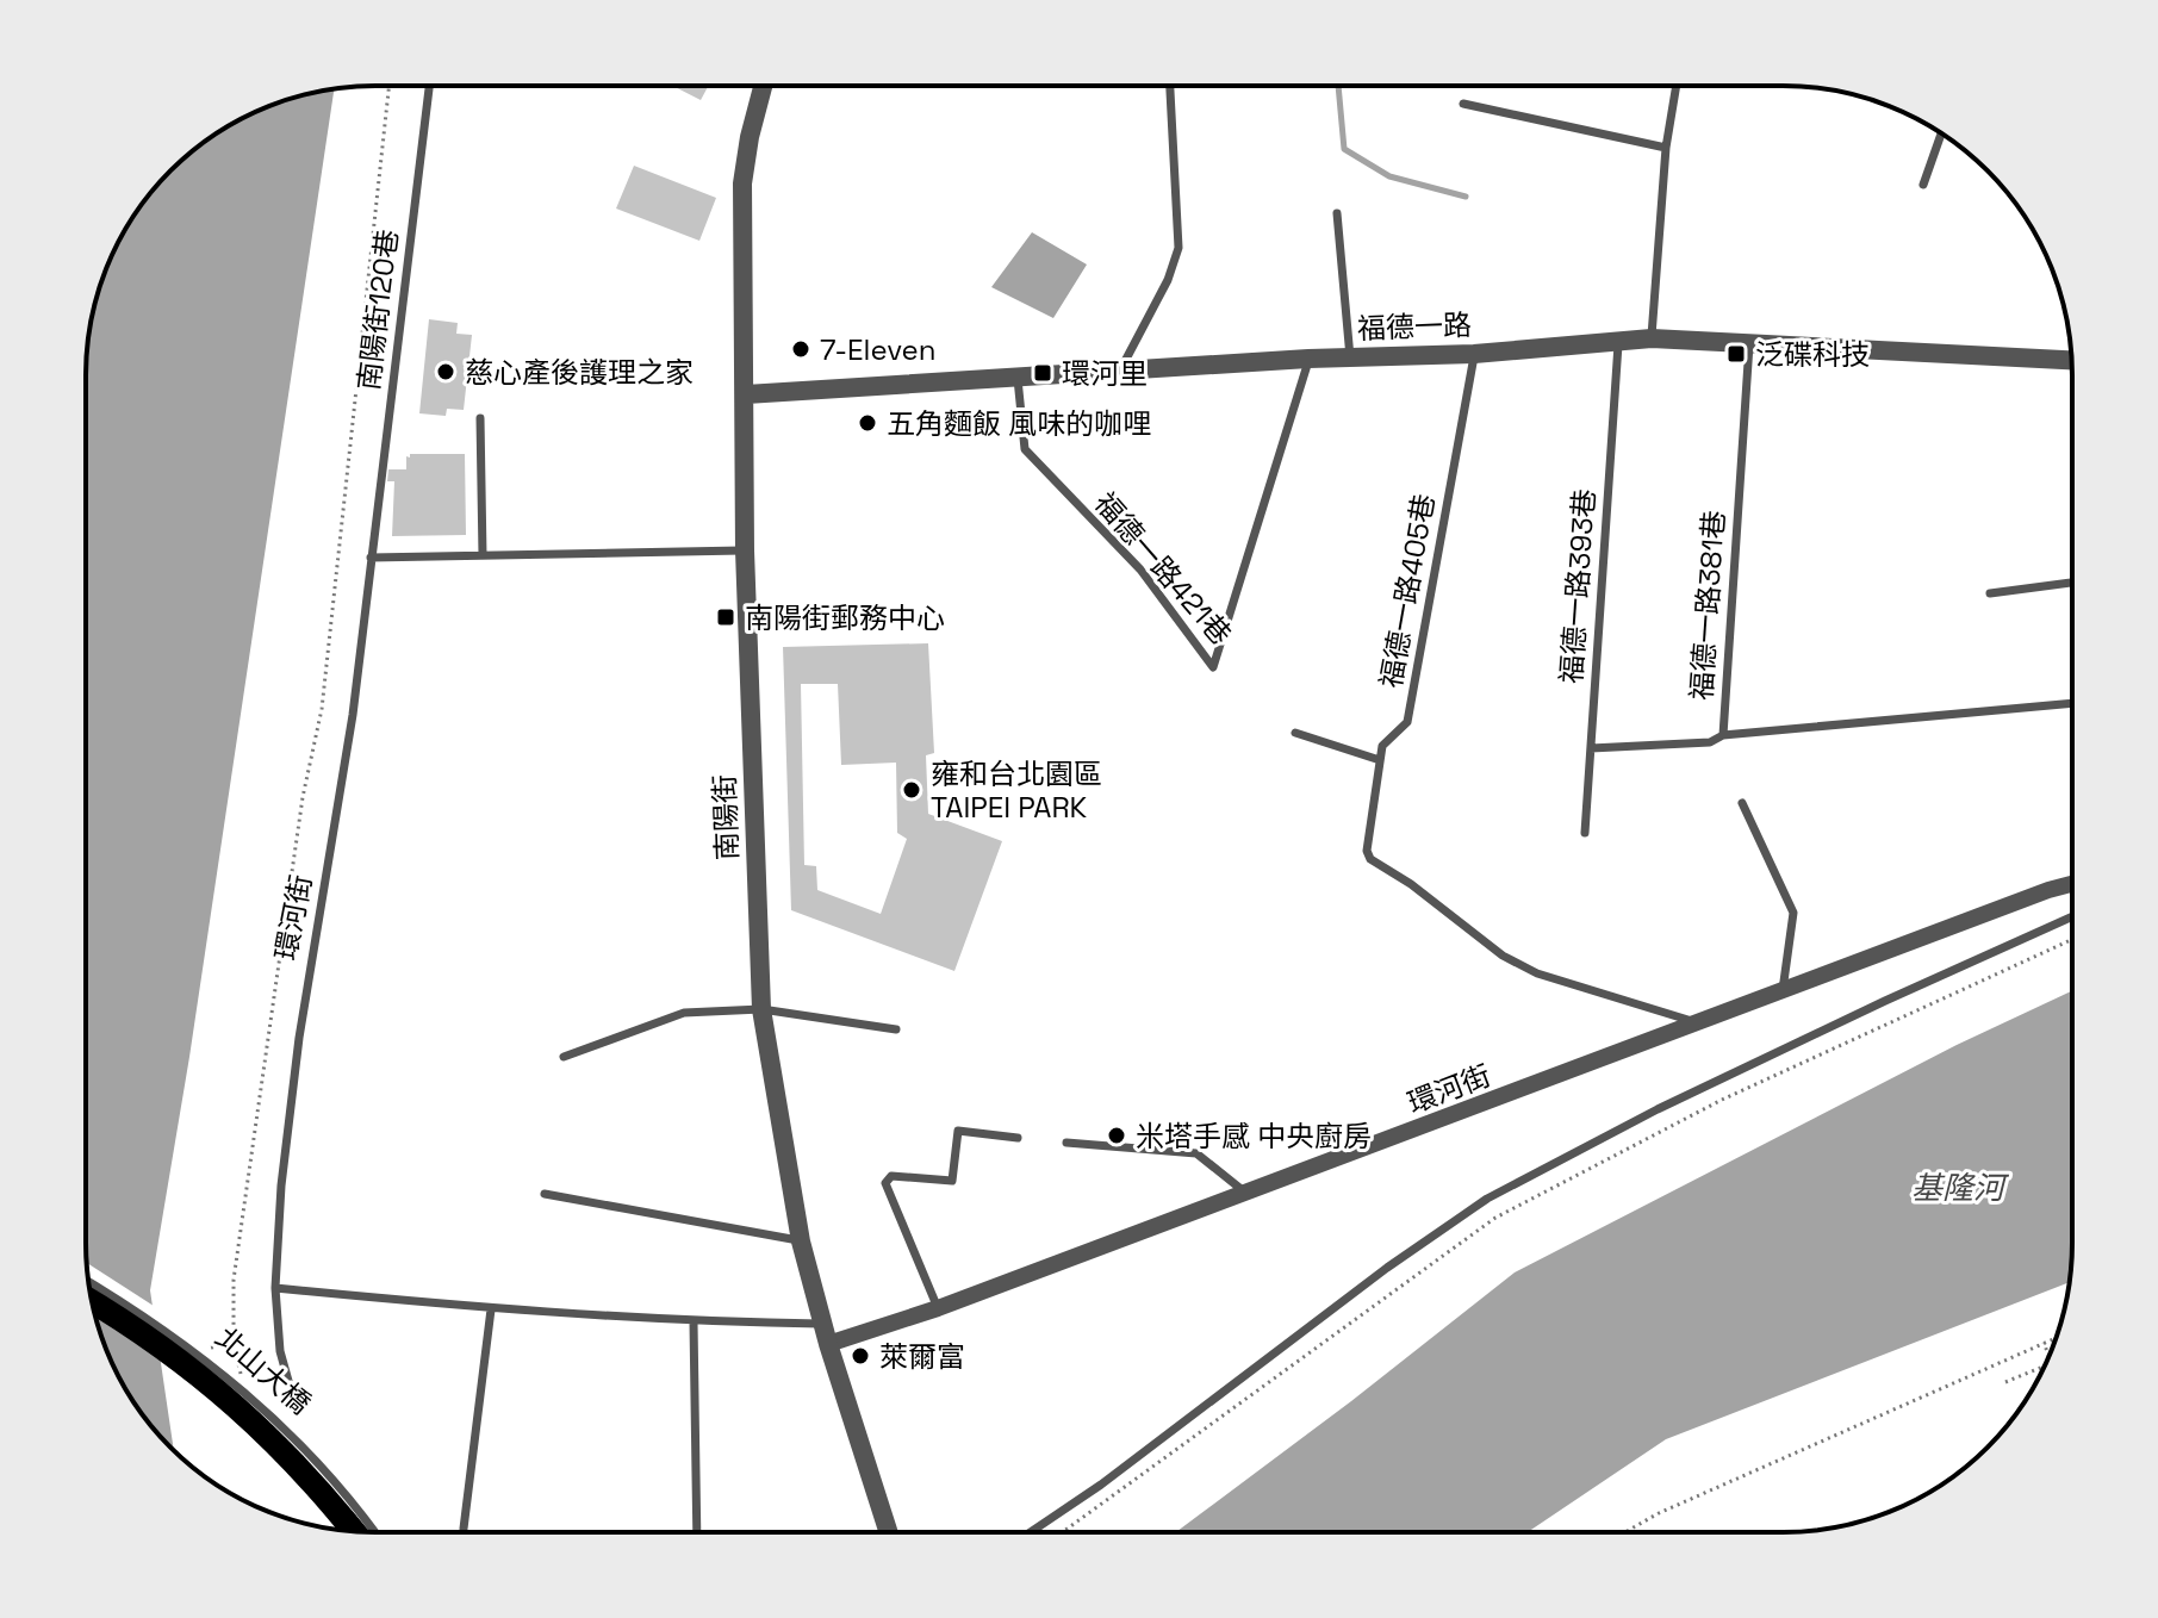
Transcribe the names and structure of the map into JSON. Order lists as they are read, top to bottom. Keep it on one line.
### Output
{"streets":{"main road":["北山大橋"],"street":["福德一路","南陽街","環河街"],"lane":["南陽街120巷","福德一路421巷","福德一路393巷","福德一路405巷","福德一路381巷"]},"crossings":[["南陽街120巷","環河街"],["福德一路","福德一路421巷"],["福德一路","福德一路393巷"],["福德一路","福德一路405巷"],["福德一路","福德一路381巷"],["福德一路","南陽街"],["福德一路393巷","福德一路381巷"],["福德一路405巷","環河街"],["南陽街","環河街"]],"water":["基隆河"],"places":{"other":["7-Eleven","慈心產後護理之家","五角麵飯 風味的咖哩","雍和台北園區 TAIPEI PARK","米塔手感 中央廚房","萊爾富"],"transit":["泛碟科技","環河里","南陽街郵務中心"]}}
